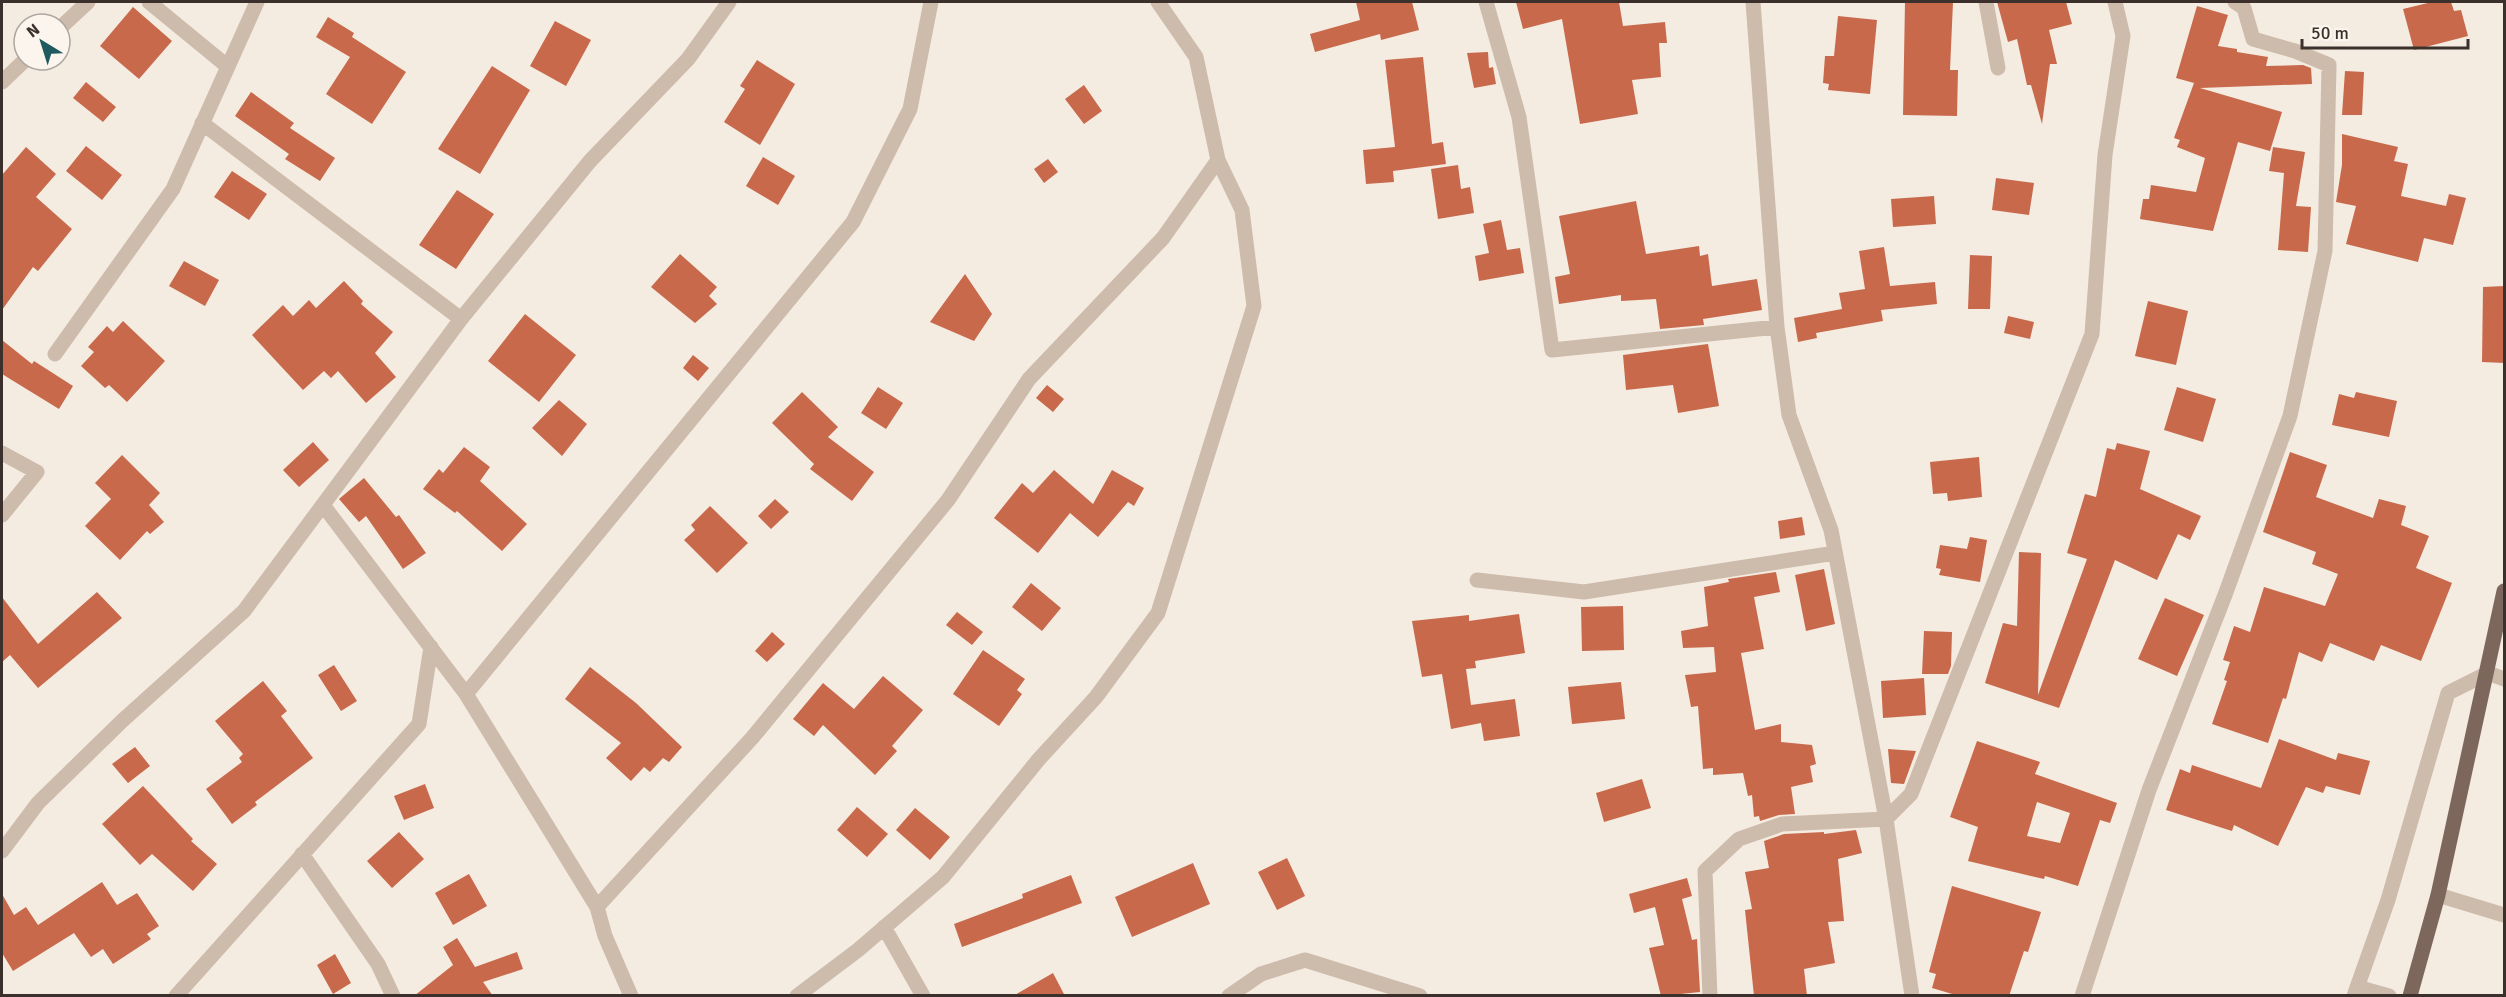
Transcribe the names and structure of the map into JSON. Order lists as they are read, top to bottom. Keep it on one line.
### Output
{"scale_bar":"50 m","north":"top left"}
